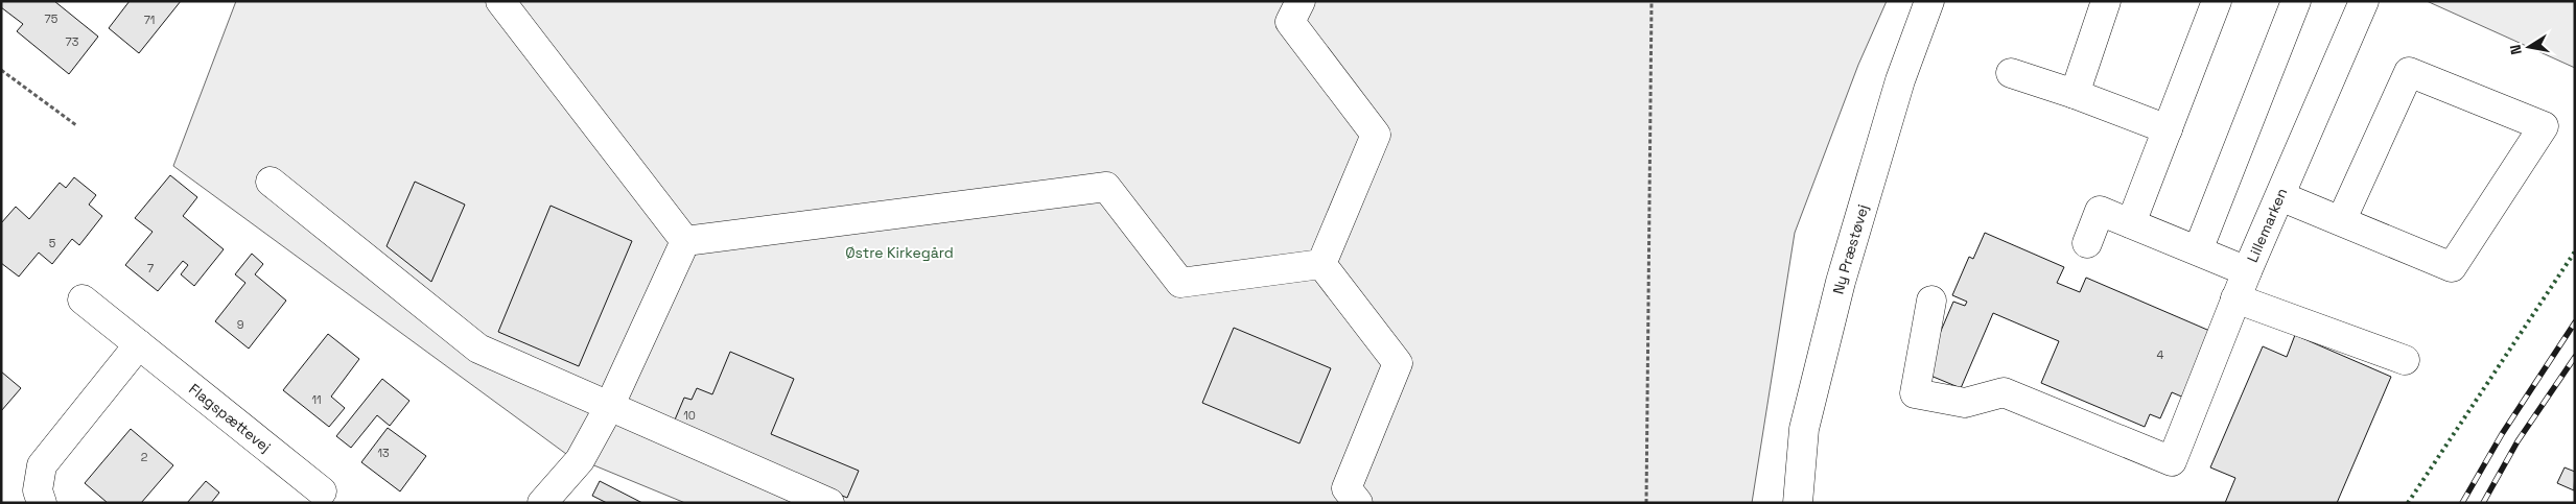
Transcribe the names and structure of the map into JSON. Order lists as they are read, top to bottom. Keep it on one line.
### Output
{"streets":{"street":["Lillemarken","Ny Præstøvej","Flagspættevej"]},"parks":["Østre Kirkegård"],"house_numbers":["75","71","73","5","7","9","4","11","10","13","2"],"north":"left"}
